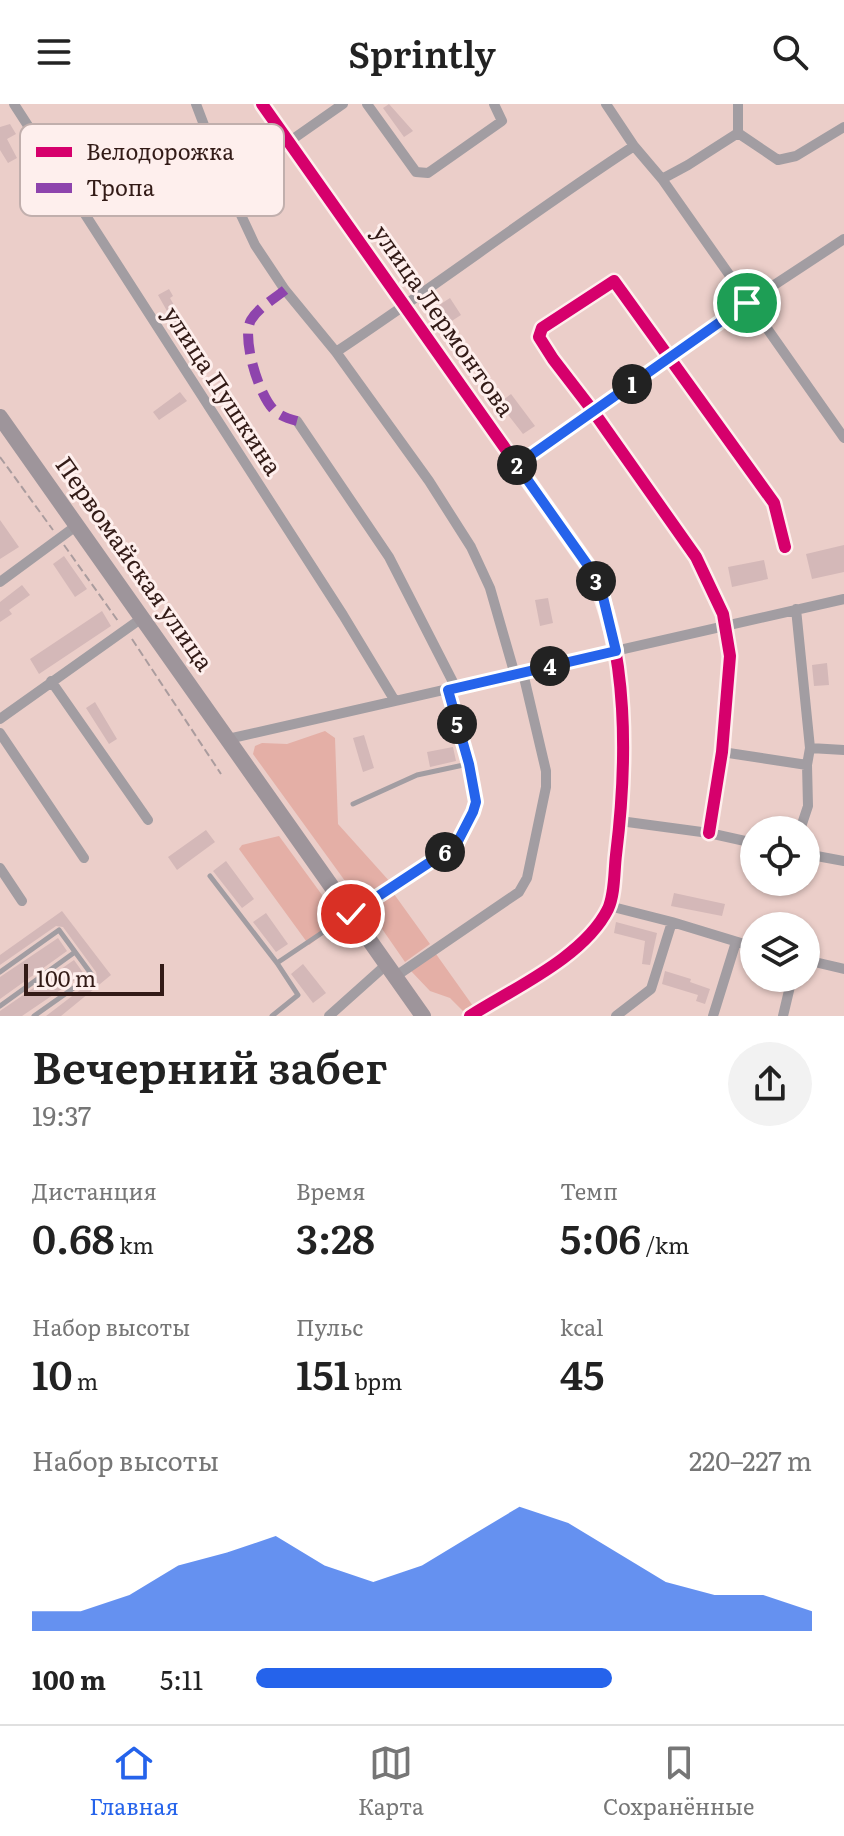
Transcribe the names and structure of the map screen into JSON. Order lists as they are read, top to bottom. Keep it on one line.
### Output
{"streets":{"main road":["Первомайская улица"],"street":["улица Лермонтова","улица Пушкина"]},"legend":["Велодорожка","Тропа"],"scale_bar":"100 m","page":{"header":"Sprintly","pins":["1","2","3","4","5","6"],"scale":"100 m","heading":["Вечерний забег","19:37"],"stats":[["Дистанция","0.68 km"],["Время","3:28"],["Темп","5:06 /km"],["Набор высоты","10 m"],["Пульс","151 bpm"],["kcal","45"]],"chart":["Набор высоты","220–227 m"],"list":[{"name":"100 m","note":"5:11"}],"tabs":["Главная","Карта","Сохранённые"]}}
